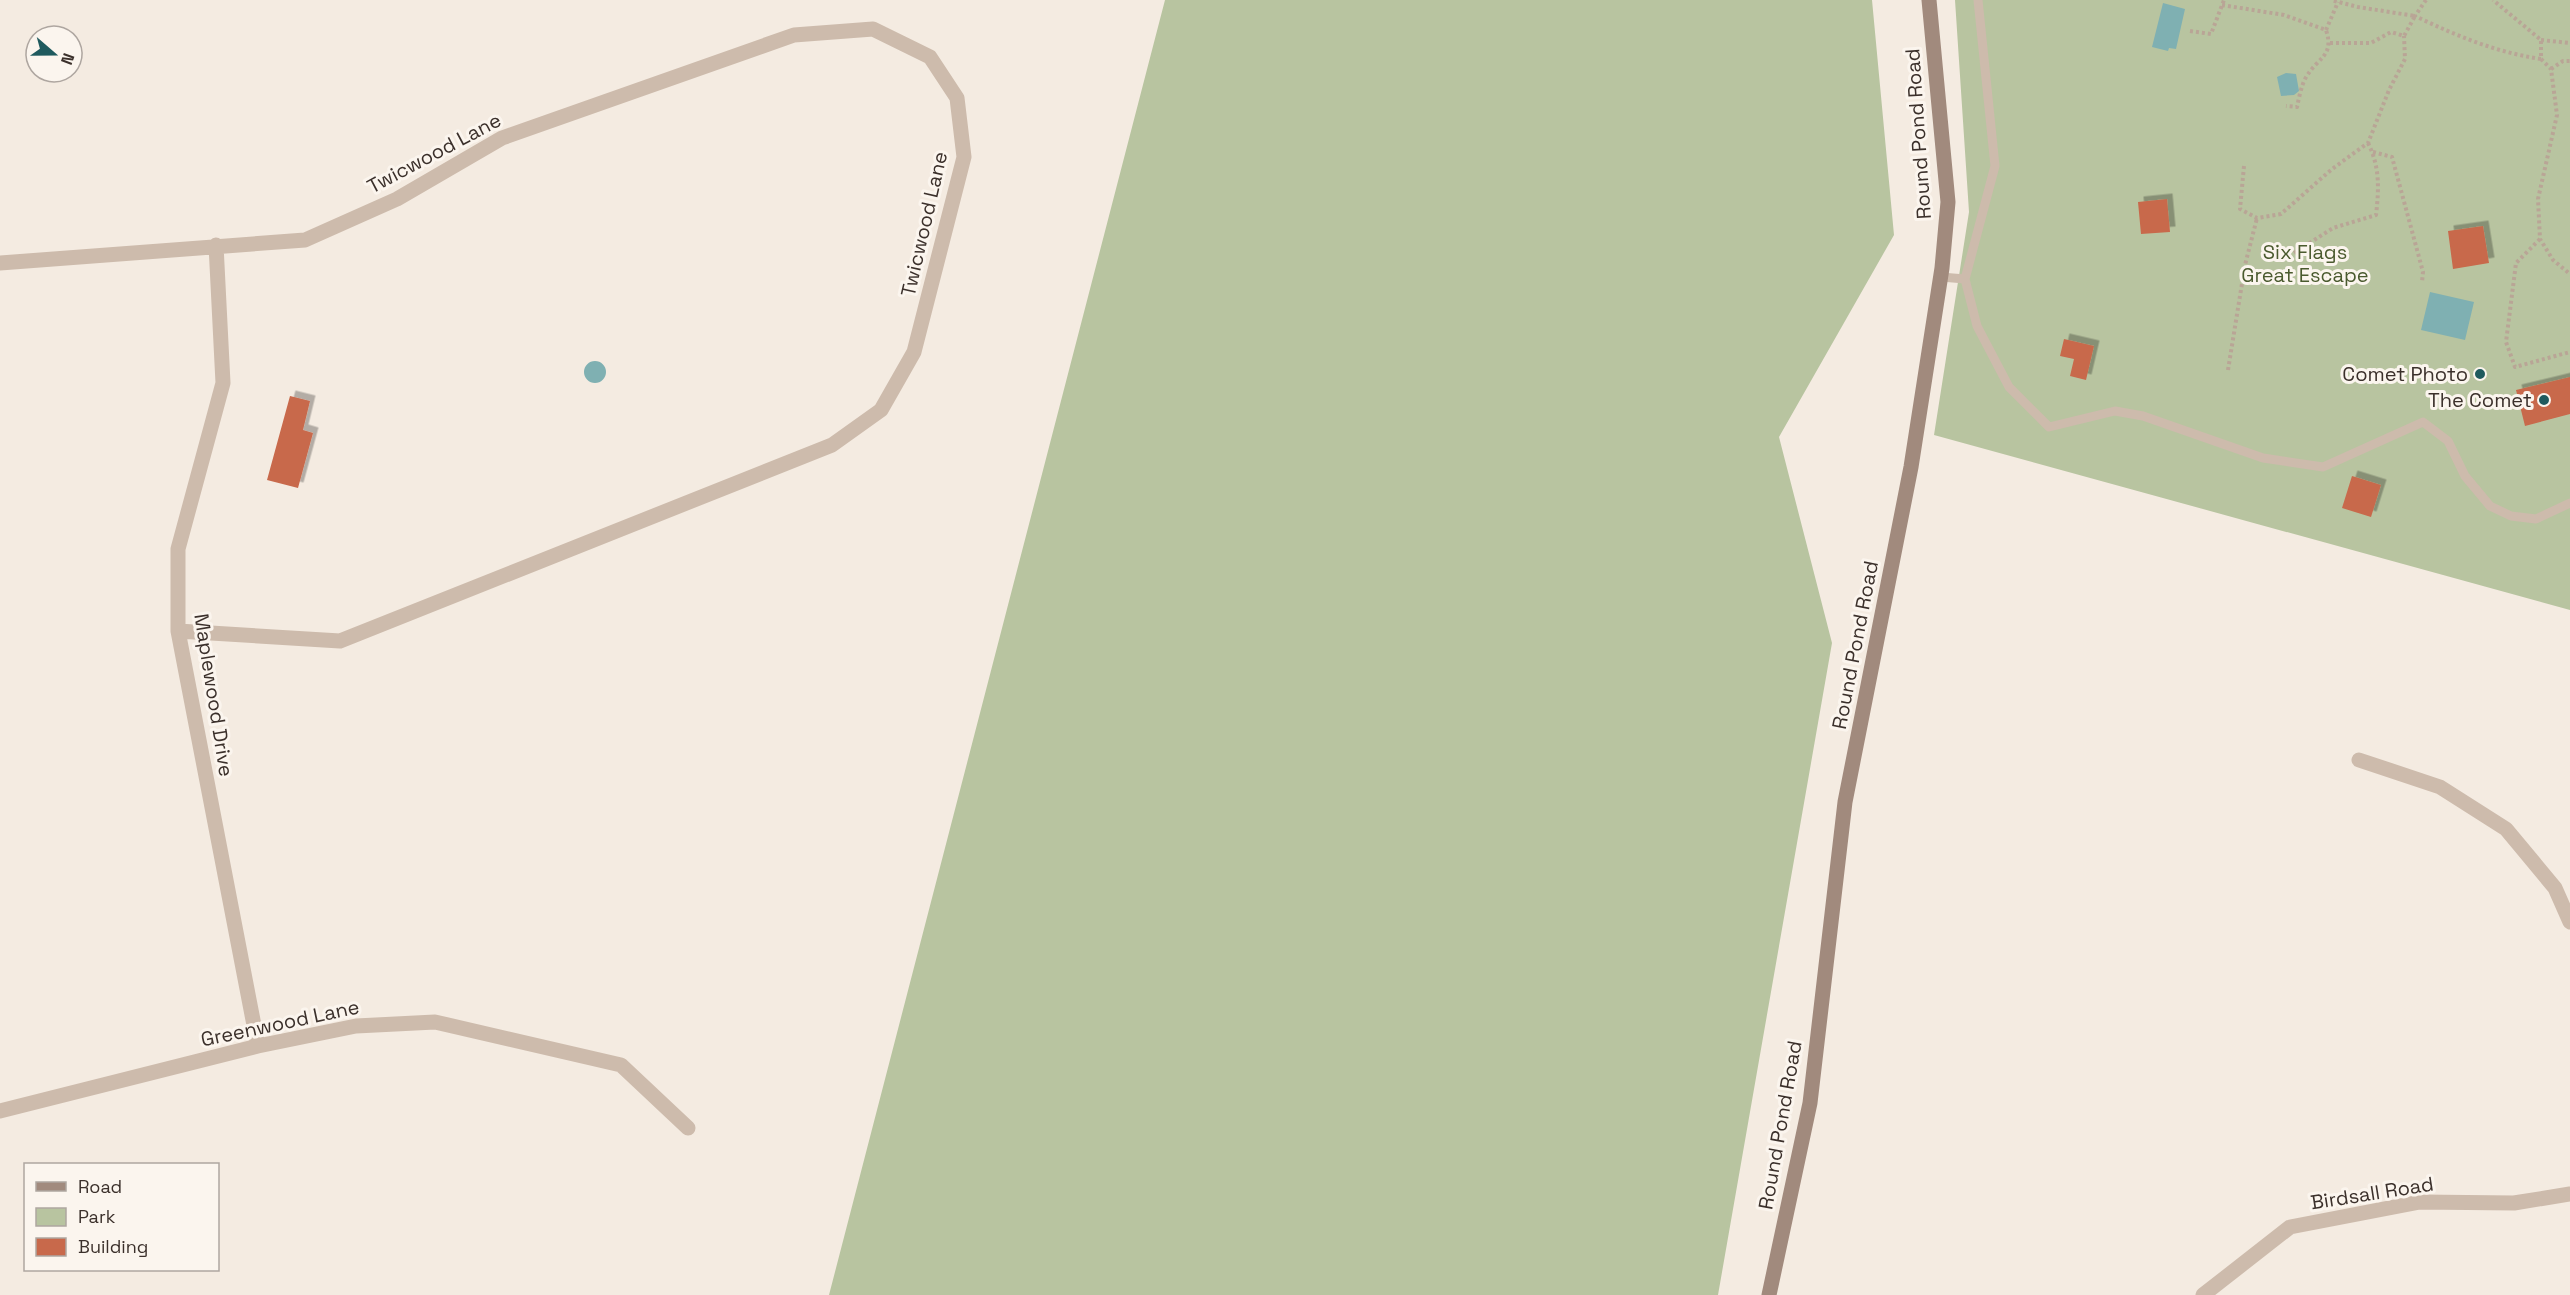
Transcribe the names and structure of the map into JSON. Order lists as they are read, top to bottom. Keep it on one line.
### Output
{"streets":{"street":["Round Pond Road","Twicwood Lane","Maplewood Drive","Greenwood Lane","Birdsall Road"]},"crossings":[["Twicwood Lane","Maplewood Drive"],["Maplewood Drive","Greenwood Lane"]],"parks":["Six Flags Great Escape"],"places":["Comet Photo","The Comet"],"legend":["Road","Park","Building"],"north":"right"}
